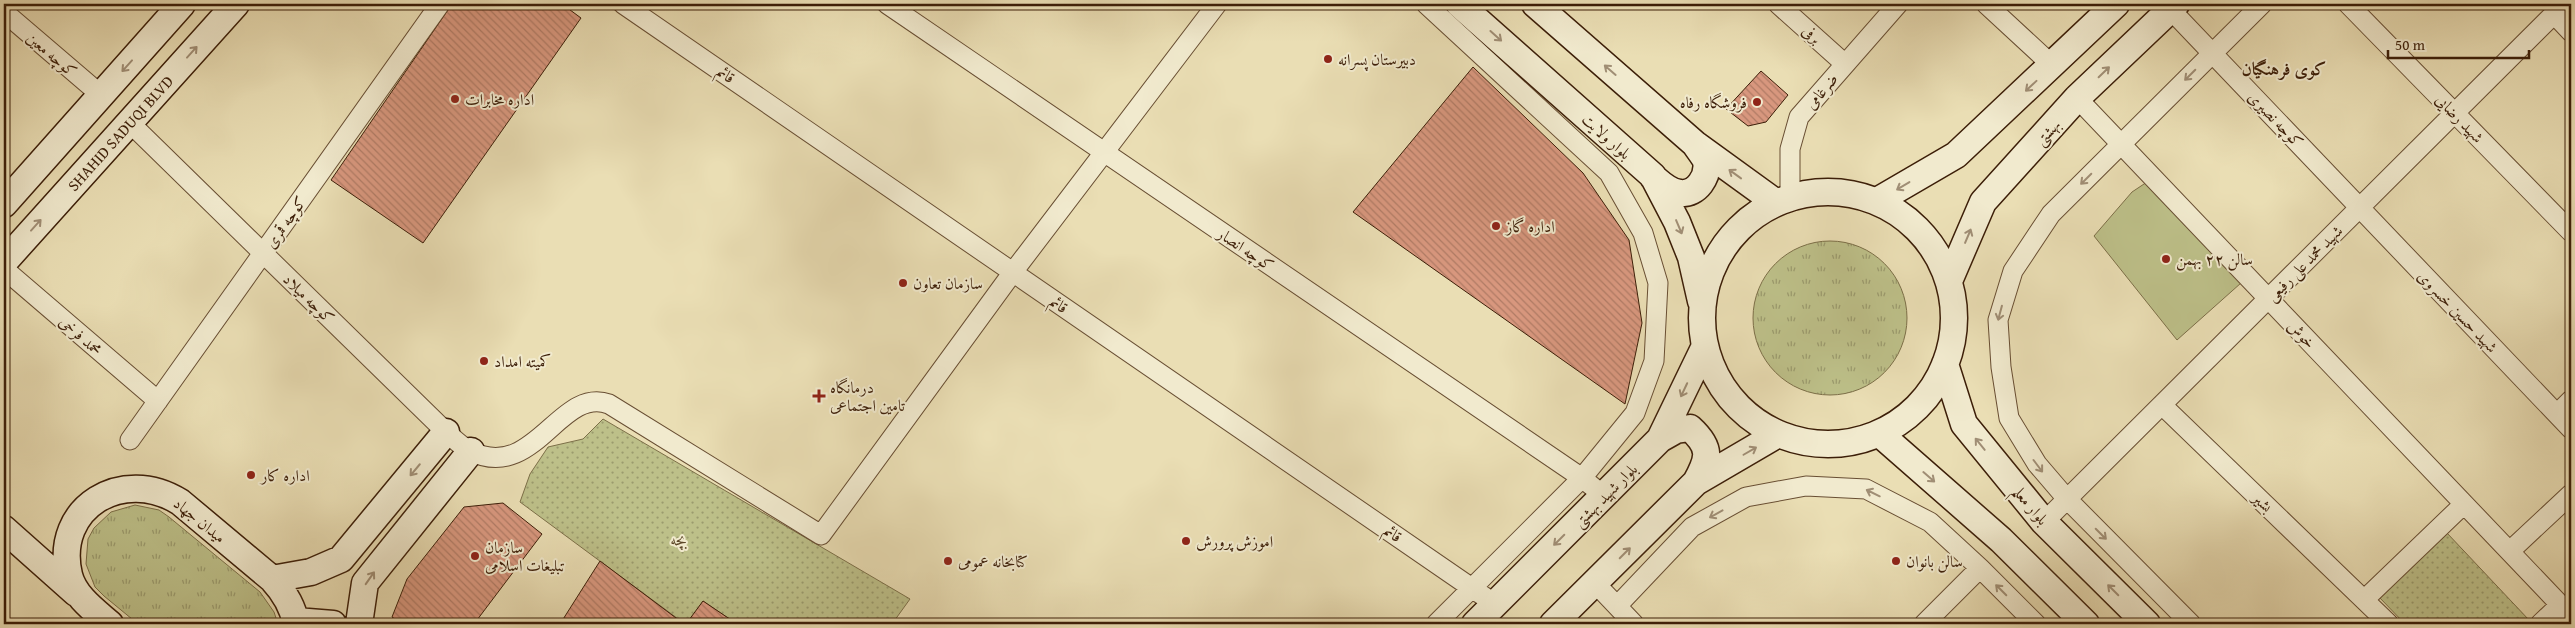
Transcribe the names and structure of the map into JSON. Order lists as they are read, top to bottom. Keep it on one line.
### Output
{"streets":{"main road":["بهشتی","SHAHID SADUQI BLVD","بلوار ولایت","بلوار شهید بهشتی","بلوار معلم","میدان جهاد"],"street":["برفی","کوچه معین","قائم","ضرغامی","شهید رضایی","کوچه نصیری","کوچه قمری","کوچه انصار","شهید محمد علی رفیعی","کوچه میلاد","شهید حسین خسروی","خوش","محمد فرخی","بشیر"]},"crossings":[["برفی","ضرغامی"],["قائم","بلوار شهید بهشتی"],["شهید رضایی","شهید محمد علی رفیعی"],["کوچه نصیری","بهشتی"],["کوچه نصیری","شهید محمد علی رفیعی"],["کوچه نصیری","شهید حسین خسروی"],["بهشتی","خوش"],["SHAHID SADUQI BLVD","کوچه میلاد"],["کوچه قمری","کوچه میلاد"],["کوچه قمری","محمد فرخی"],["کوچه انصار","بلوار شهید بهشتی"],["شهید محمد علی رفیعی","شهید حسین خسروی"],["شهید محمد علی رفیعی","خوش"],["شهید محمد علی رفیعی","بشیر"],["شهید محمد علی رفیعی","بلوار معلم"]],"districts":["کوی فرهنگیان"],"parks":["بچه"],"places":{"other":["دبیرستان پسرانه","اداره مخابرات","فروشگاه رفاه","اداره گاز","سالن ۲۲ بهمن","سازمان تعاون","کمیته امداد","اداره کار","اموزش پرورش","سازمان تبلیغات اسلامی","کتابخانه عمومی","سالن بانوان"],"health":["درمانگاه تامین اجتماعی"]},"scale_bar":"50 m"}
